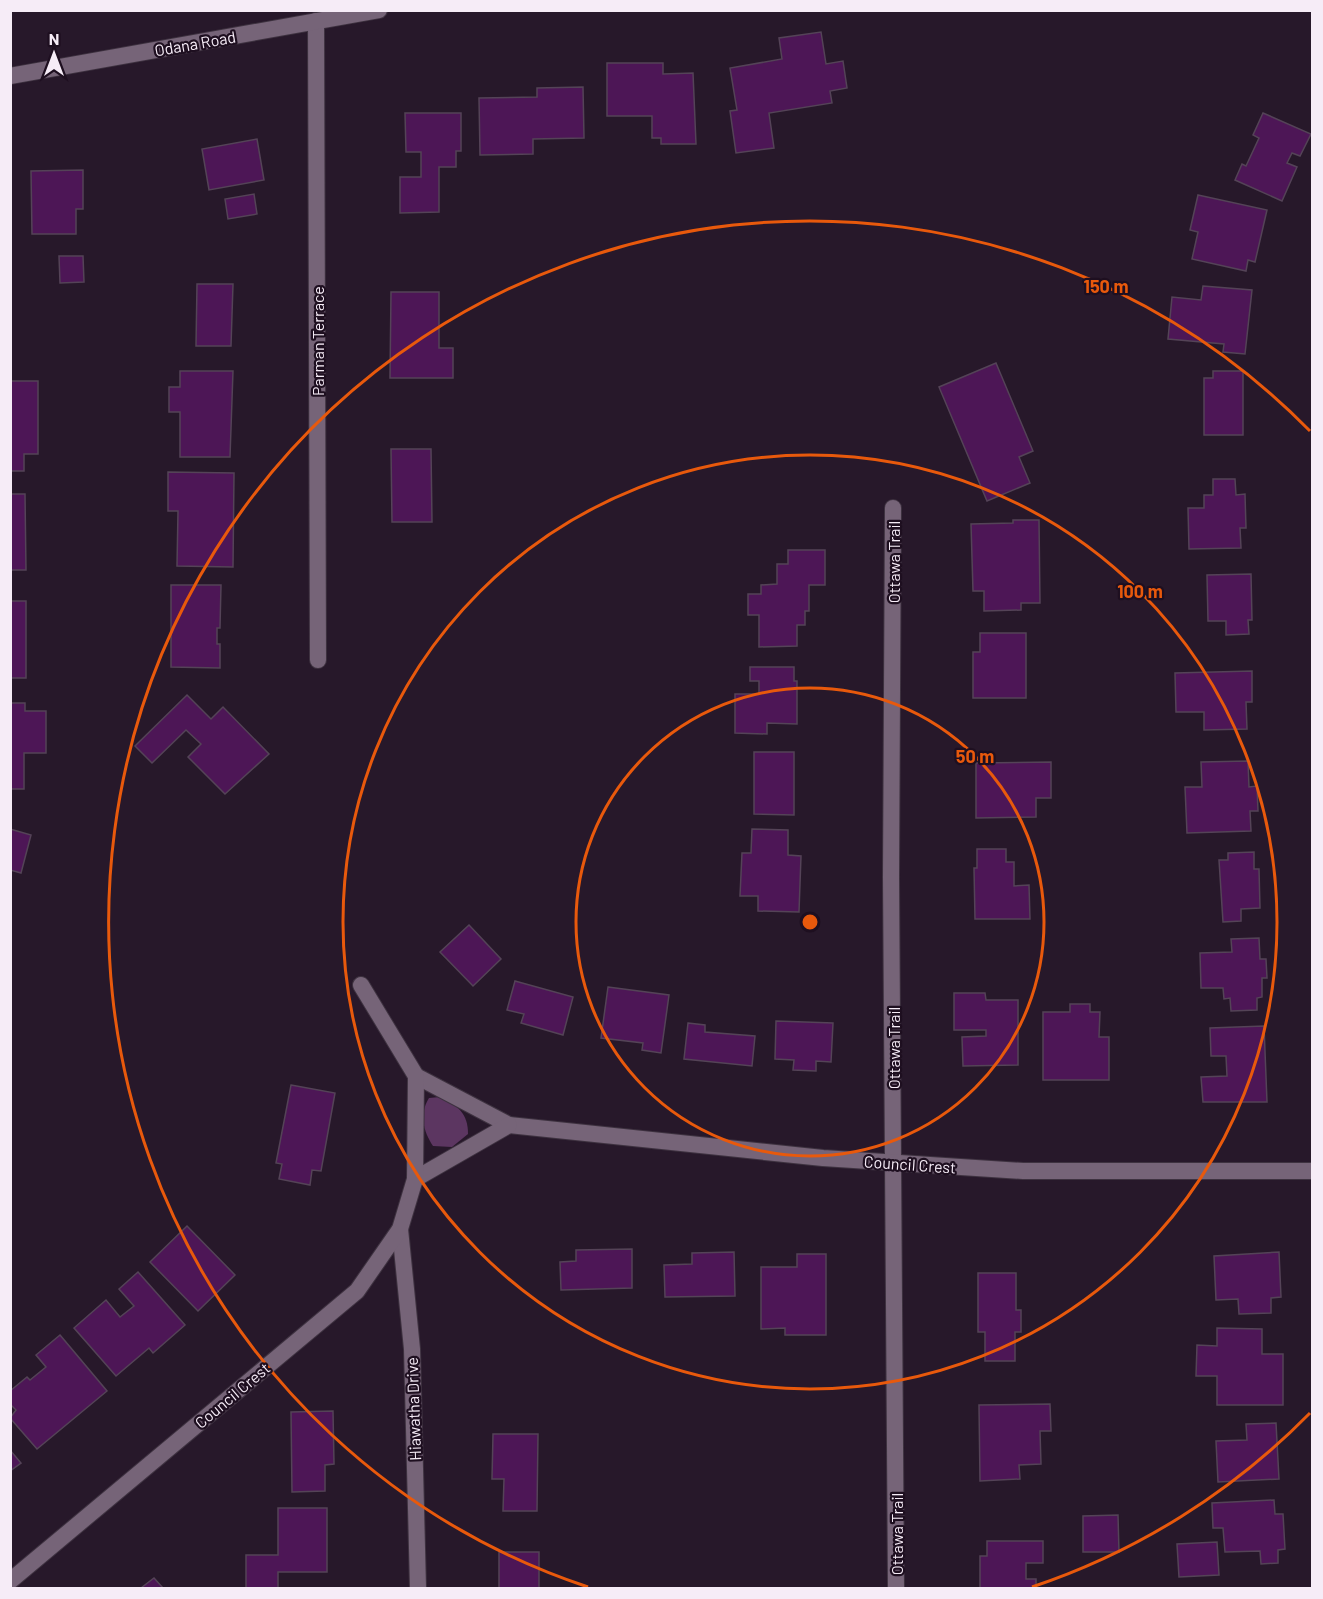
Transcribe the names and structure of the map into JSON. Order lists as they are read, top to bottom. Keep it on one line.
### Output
{"streets":{"street":["Odana Road","Parman Terrace","Ottawa Trail","Council Crest","Hiawatha Drive"]},"crossings":[["Odana Road","Parman Terrace"],["Ottawa Trail","Council Crest"],["Council Crest","Hiawatha Drive"]],"north":"top","rings":["150 m","100 m","50 m"]}
